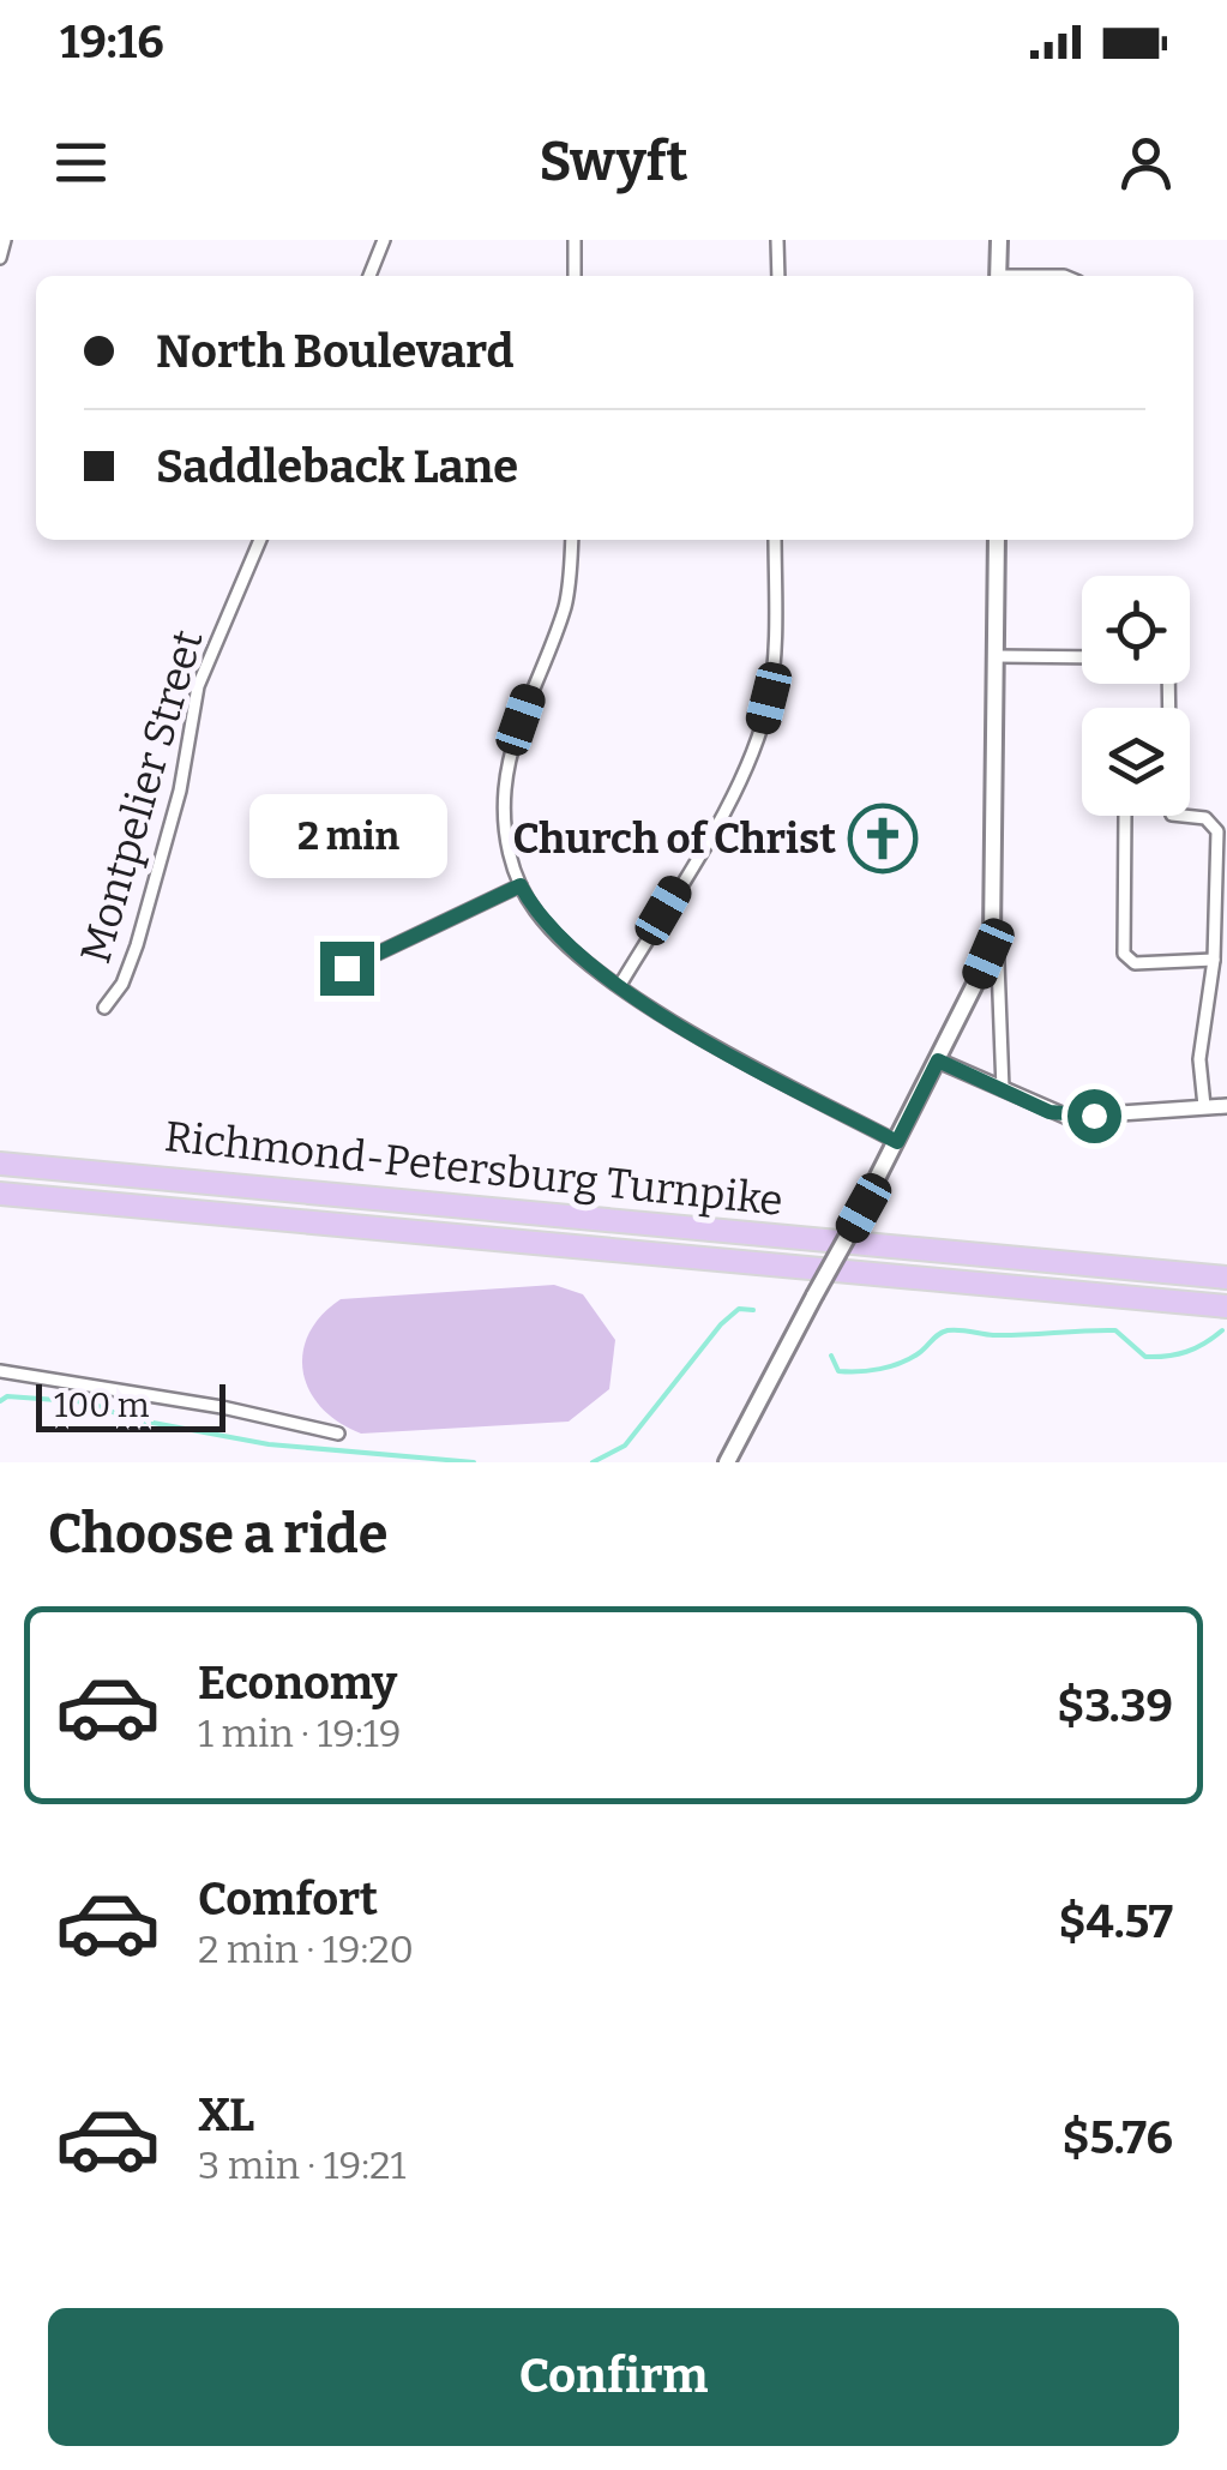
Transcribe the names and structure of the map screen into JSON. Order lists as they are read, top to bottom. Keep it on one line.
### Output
{"streets":{"highway":["Richmond-Petersburg Turnpike"],"street":["Montpelier Street"]},"places":{"church":["Church of Christ"]},"scale_bar":"100 m","page":{"status":"19:16","header":"Swyft","banner":["North Boulevard","Saddleback Lane"],"bubble":"2 min","scale":"100 m","heading":"Choose a ride","list":[{"name":"Economy","note":"1 min · 19:19","value":"$3.39"},{"name":"Comfort","note":"2 min · 19:20","value":"$4.57"},{"name":"XL","note":"3 min · 19:21","value":"$5.76"}],"buttons":"Confirm"}}
